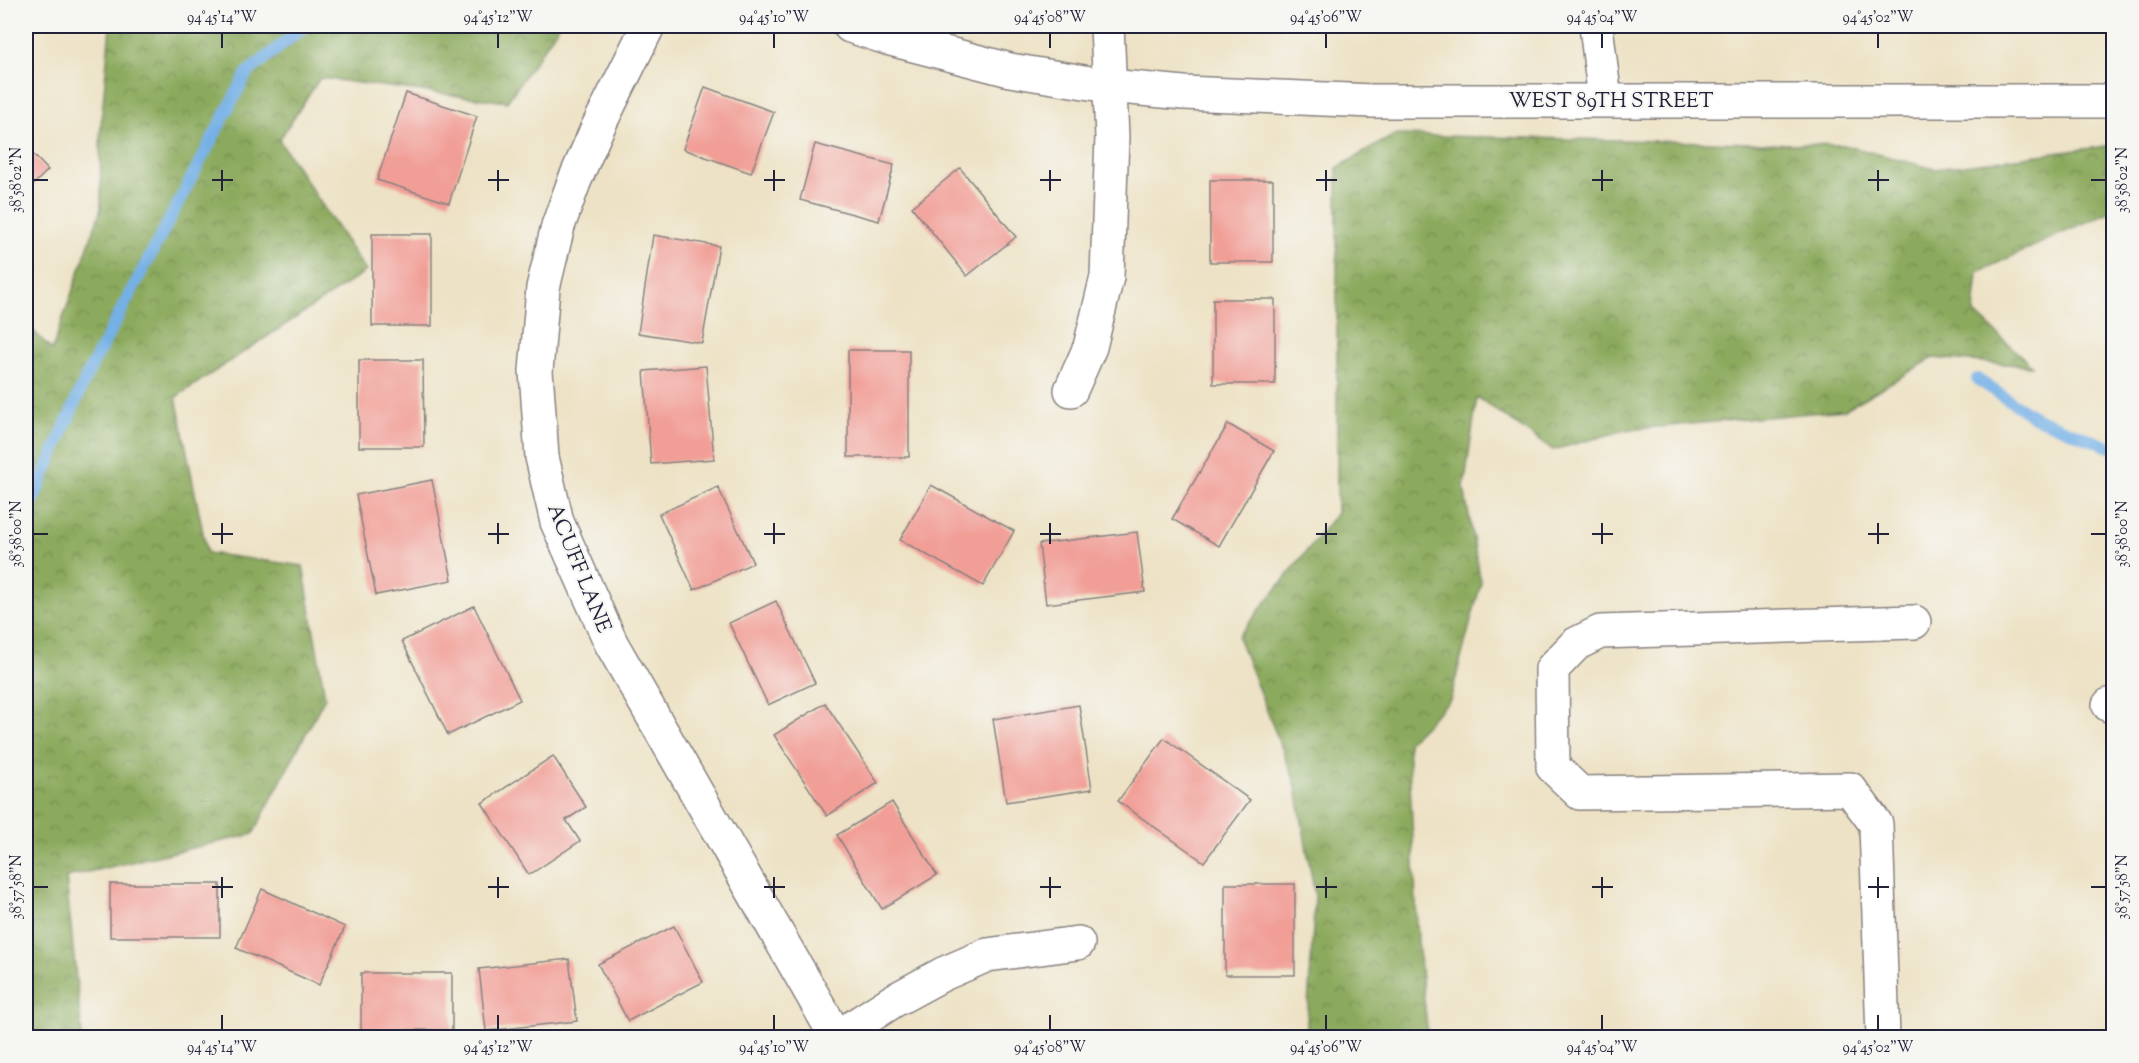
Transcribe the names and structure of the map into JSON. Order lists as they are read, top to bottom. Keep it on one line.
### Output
{"streets":{"street":["WEST 89TH STREET","ACUFF LANE"]},"coordinates":["94°45'14\"W","94°45'12\"W","94°45'10\"W","94°45'08\"W","94°45'06\"W","94°45'04\"W","94°45'02\"W","38°58'02\"N","38°58'00\"N","38°57'58\"N"]}
